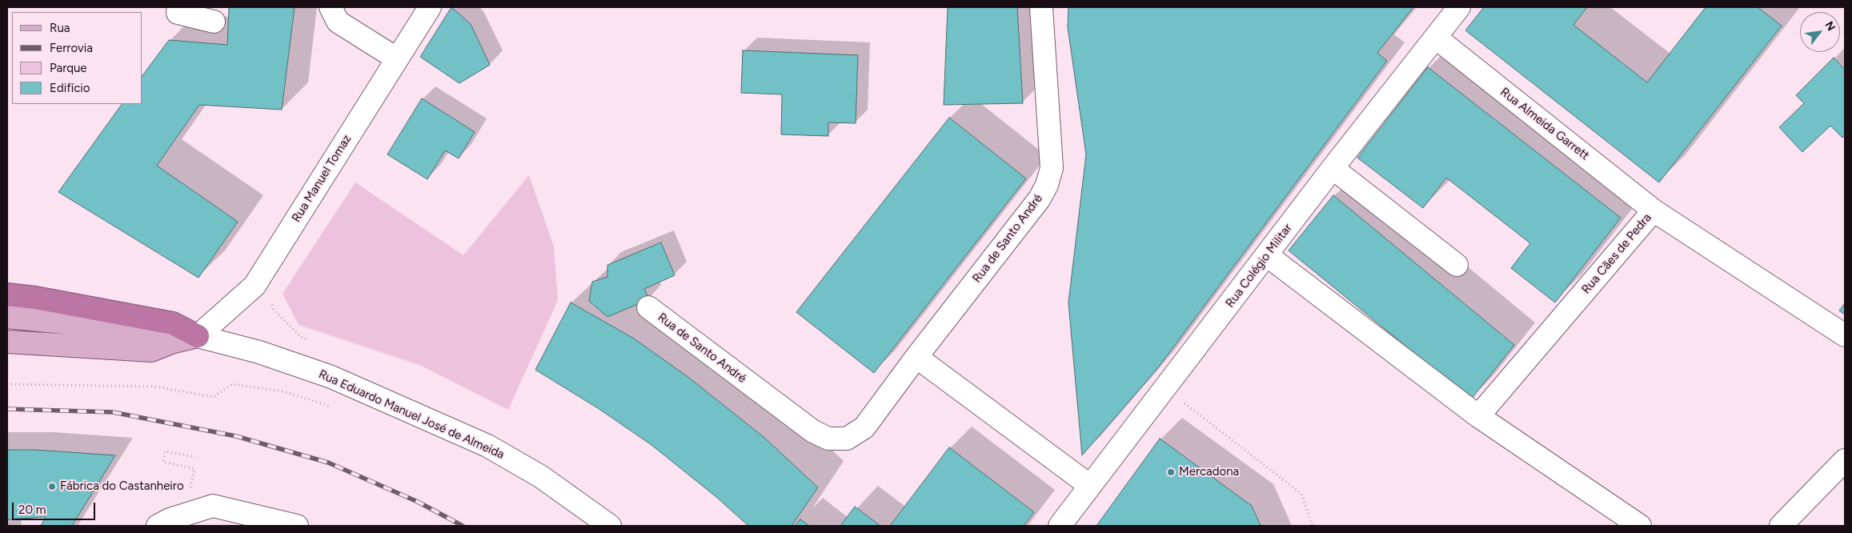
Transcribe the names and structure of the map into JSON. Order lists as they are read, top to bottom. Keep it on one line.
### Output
{"streets":{"street":["Rua Almeida Garrett","Rua Manuel Tomaz","Rua de Santo André","Rua Cães de Pedra","Rua Colégio Militar","Rua Eduardo Manuel José de Almeida"]},"crossings":[["Rua Almeida Garrett","Rua Cães de Pedra"],["Rua Almeida Garrett","Rua Colégio Militar"],["Rua Manuel Tomaz","Rua Eduardo Manuel José de Almeida"]],"places":["Mercadona","Fábrica do Castanheiro"],"legend":["Rua","Ferrovia","Parque","Edifício"],"scale_bar":"20 m","north":"top right"}
